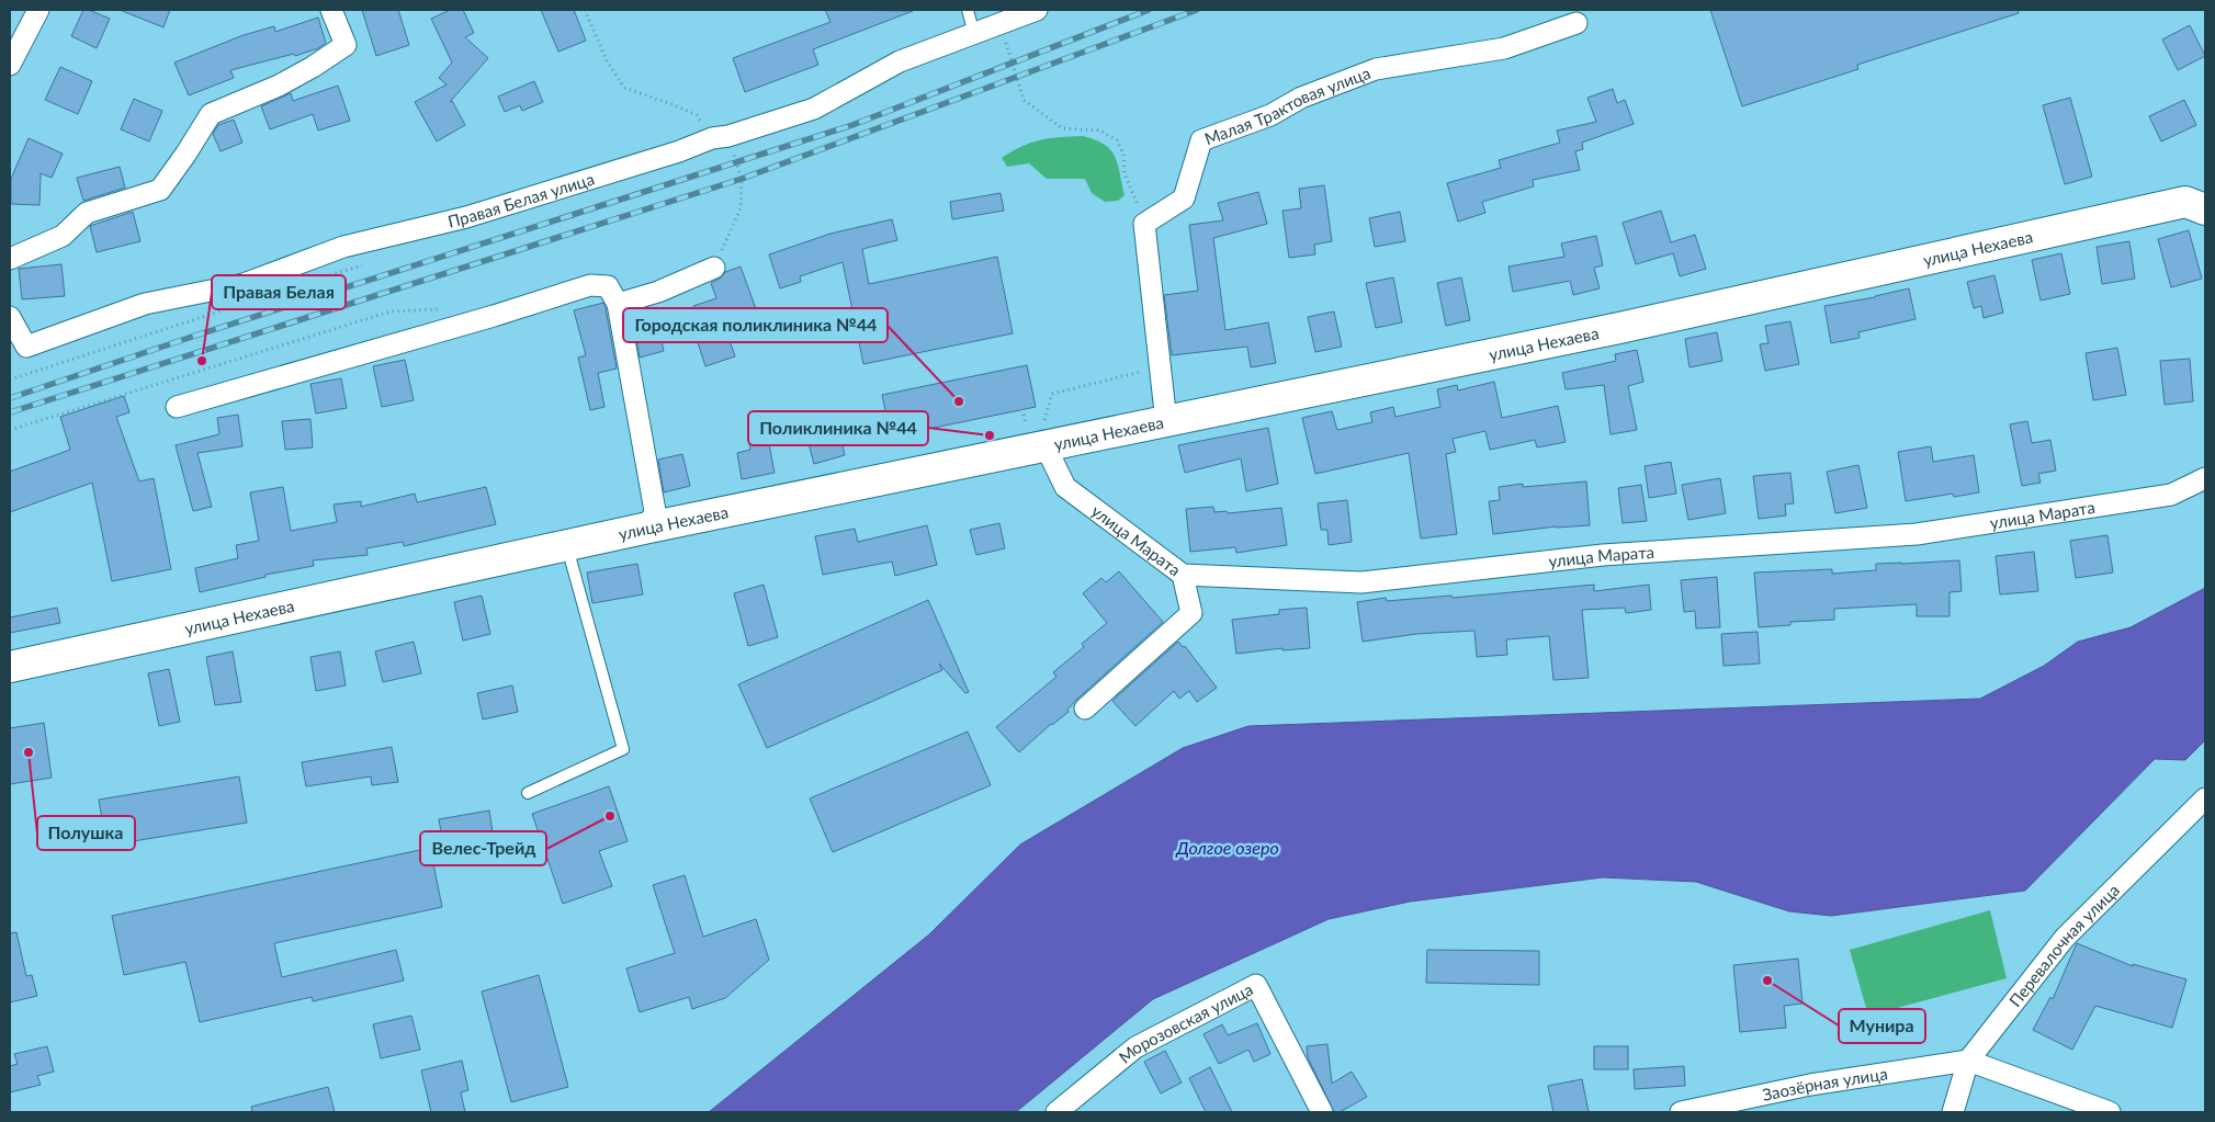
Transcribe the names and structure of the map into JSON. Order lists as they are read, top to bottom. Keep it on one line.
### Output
{"streets":{"street":["Малая Трактовая улица","Правая Белая улица","улица Нехаева","улица Марата","Перевалочная улица","Морозовская улица","Заозёрная улица"]},"crossings":[["улица Нехаева","улица Марата"],["Перевалочная улица","Заозёрная улица"]],"water":["Долгое озеро"],"places":["Правая Белая","Городская поликлиника №44","Поликлиника №44","Полушка","Велес-Трейд","Мунира"]}
